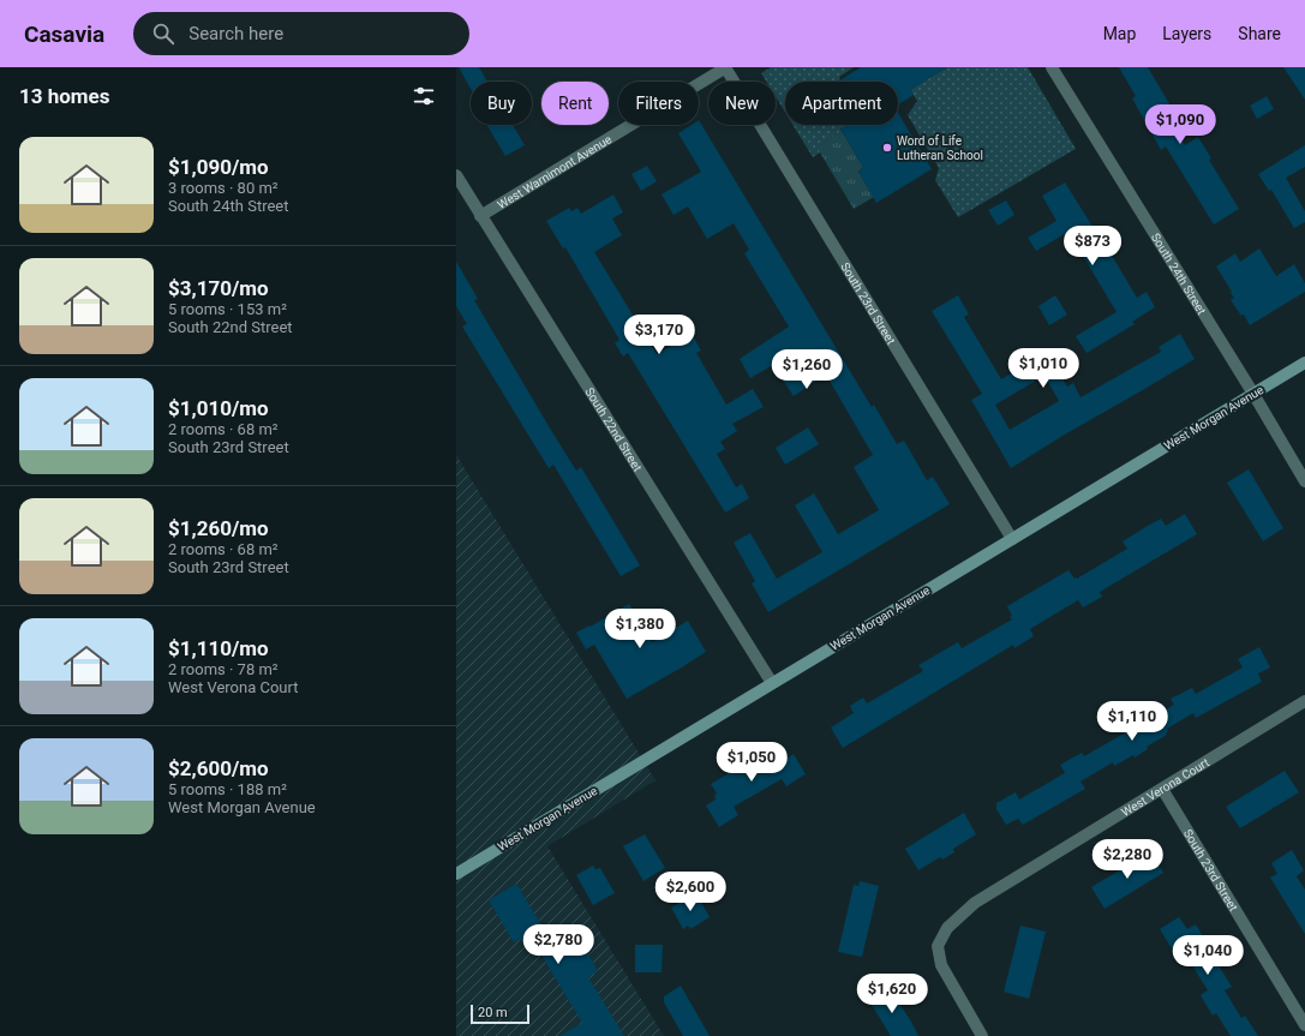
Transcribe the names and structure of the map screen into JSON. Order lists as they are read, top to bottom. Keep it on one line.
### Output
{"streets":{"street":["West Warnimont Avenue","South 24th Street","South 23rd Street","West Morgan Avenue","South 22nd Street","West Verona Court"]},"crossings":[["West Warnimont Avenue","South 23rd Street"],["West Warnimont Avenue","South 22nd Street"],["South 24th Street","West Morgan Avenue"],["South 23rd Street","West Morgan Avenue"],["South 23rd Street","West Verona Court"],["West Morgan Avenue","South 22nd Street"]],"places":["Word of Life Lutheran School"],"scale_bar":"20 m","page":{"header":"Casavia","search":"Search here","nav":["Map","Layers","Share"],"heading":"13 homes","chip":["Buy","Rent","Filters","New","Apartment"],"price":["$1,090","$873","$3,170","$1,010","$1,260","$1,380","$1,110","$1,050","$2,280","$2,600","$2,780","$1,040","$1,620"],"list":[{"name":"$1,090/mo","note":"3 rooms · 80 m² · South 24th Street"},{"name":"$3,170/mo","note":"5 rooms · 153 m² · South 22nd Street"},{"name":"$1,010/mo","note":"2 rooms · 68 m² · South 23rd Street"},{"name":"$1,260/mo","note":"2 rooms · 68 m² · South 23rd Street"},{"name":"$1,110/mo","note":"2 rooms · 78 m² · West Verona Court"},{"name":"$2,600/mo","note":"5 rooms · 188 m² · West Morgan Avenue"}],"scale":"20 m"}}
